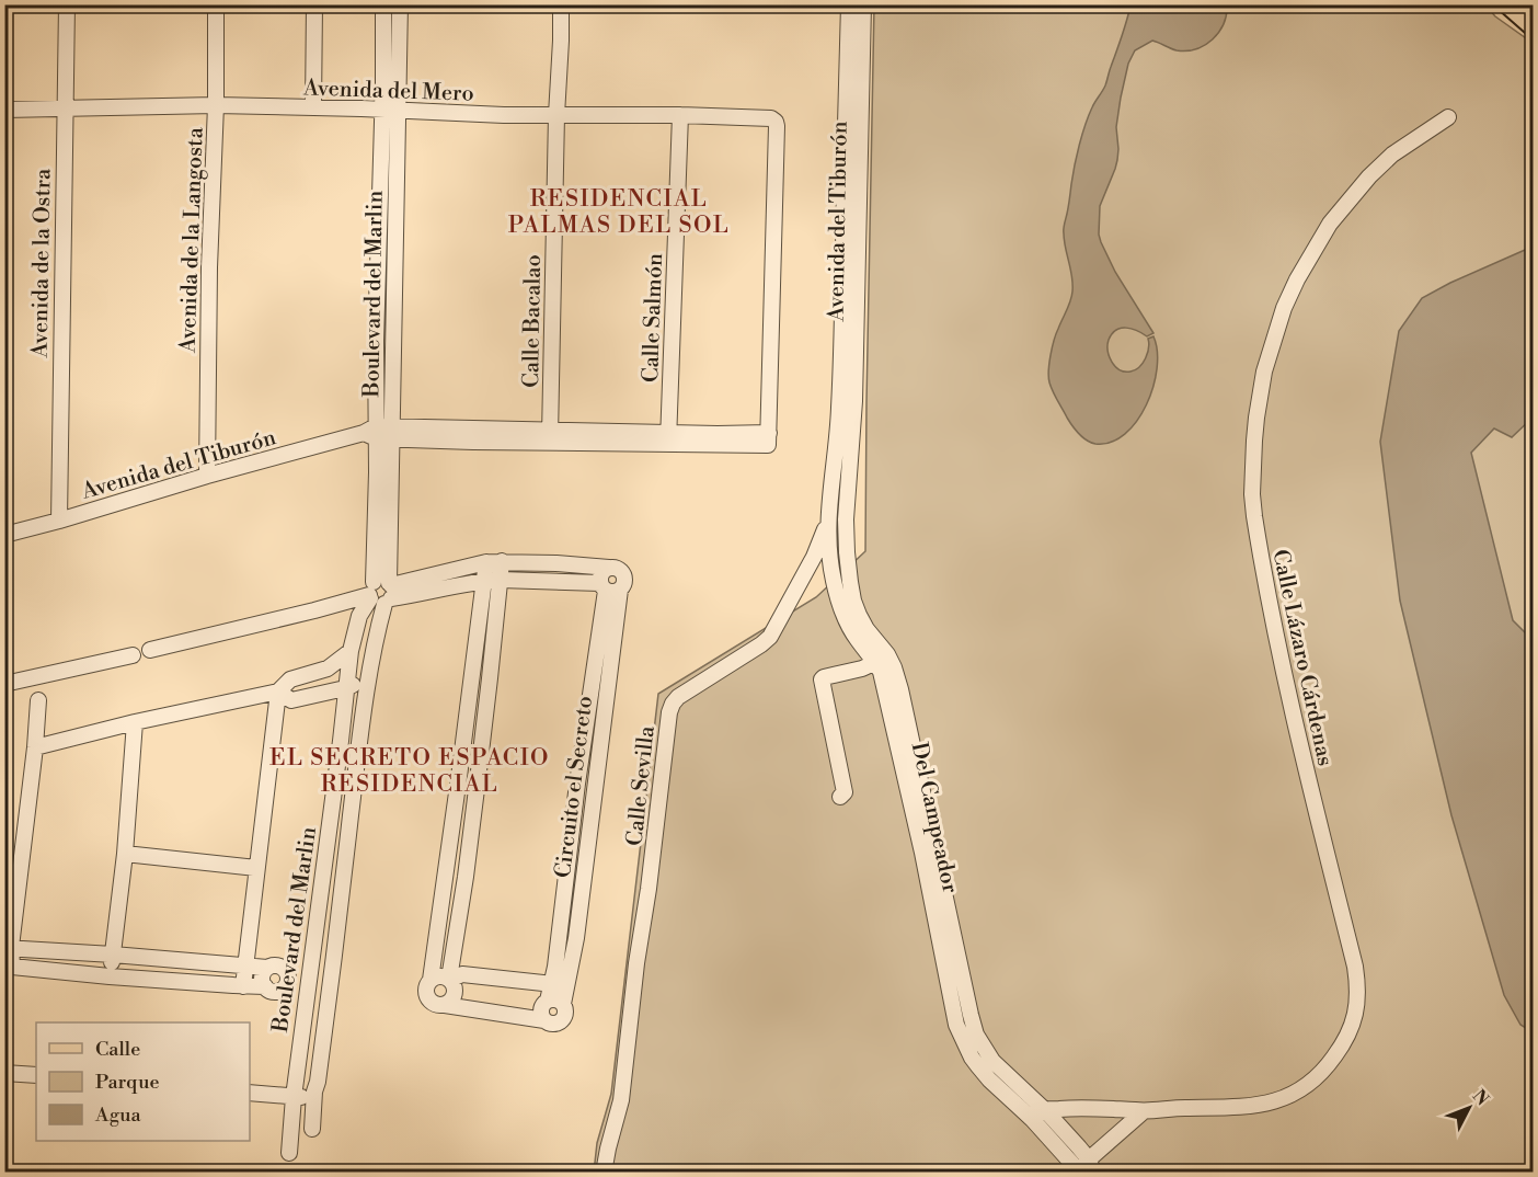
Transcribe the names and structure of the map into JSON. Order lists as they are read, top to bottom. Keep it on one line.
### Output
{"streets":{"street":["Avenida del Mero","Avenida del Tiburón","Avenida de la Langosta","Avenida de la Ostra","Boulevard del Marlin","Calle Salmón","Calle Bacalao","Calle Lázaro Cárdenas","Calle Sevilla","Circuito el Secreto","Del Campeador"]},"crossings":[["Avenida del Mero","Avenida del Tiburón"],["Avenida del Mero","Avenida de la Langosta"],["Avenida del Mero","Avenida de la Ostra"],["Avenida del Mero","Boulevard del Marlin"],["Avenida del Mero","Calle Salmón"],["Avenida del Mero","Calle Bacalao"],["Avenida del Tiburón","Avenida de la Langosta"],["Avenida del Tiburón","Avenida de la Ostra"],["Avenida del Tiburón","Boulevard del Marlin"],["Avenida del Tiburón","Calle Salmón"],["Avenida del Tiburón","Calle Bacalao"],["Avenida del Tiburón","Del Campeador"],["Calle Lázaro Cárdenas","Del Campeador"],["Calle Sevilla","Del Campeador"]],"districts":["RESIDENCIAL PALMAS DEL SOL","EL SECRETO ESPACIO RESIDENCIAL"],"legend":["Calle","Parque","Agua"],"north":"top right"}
